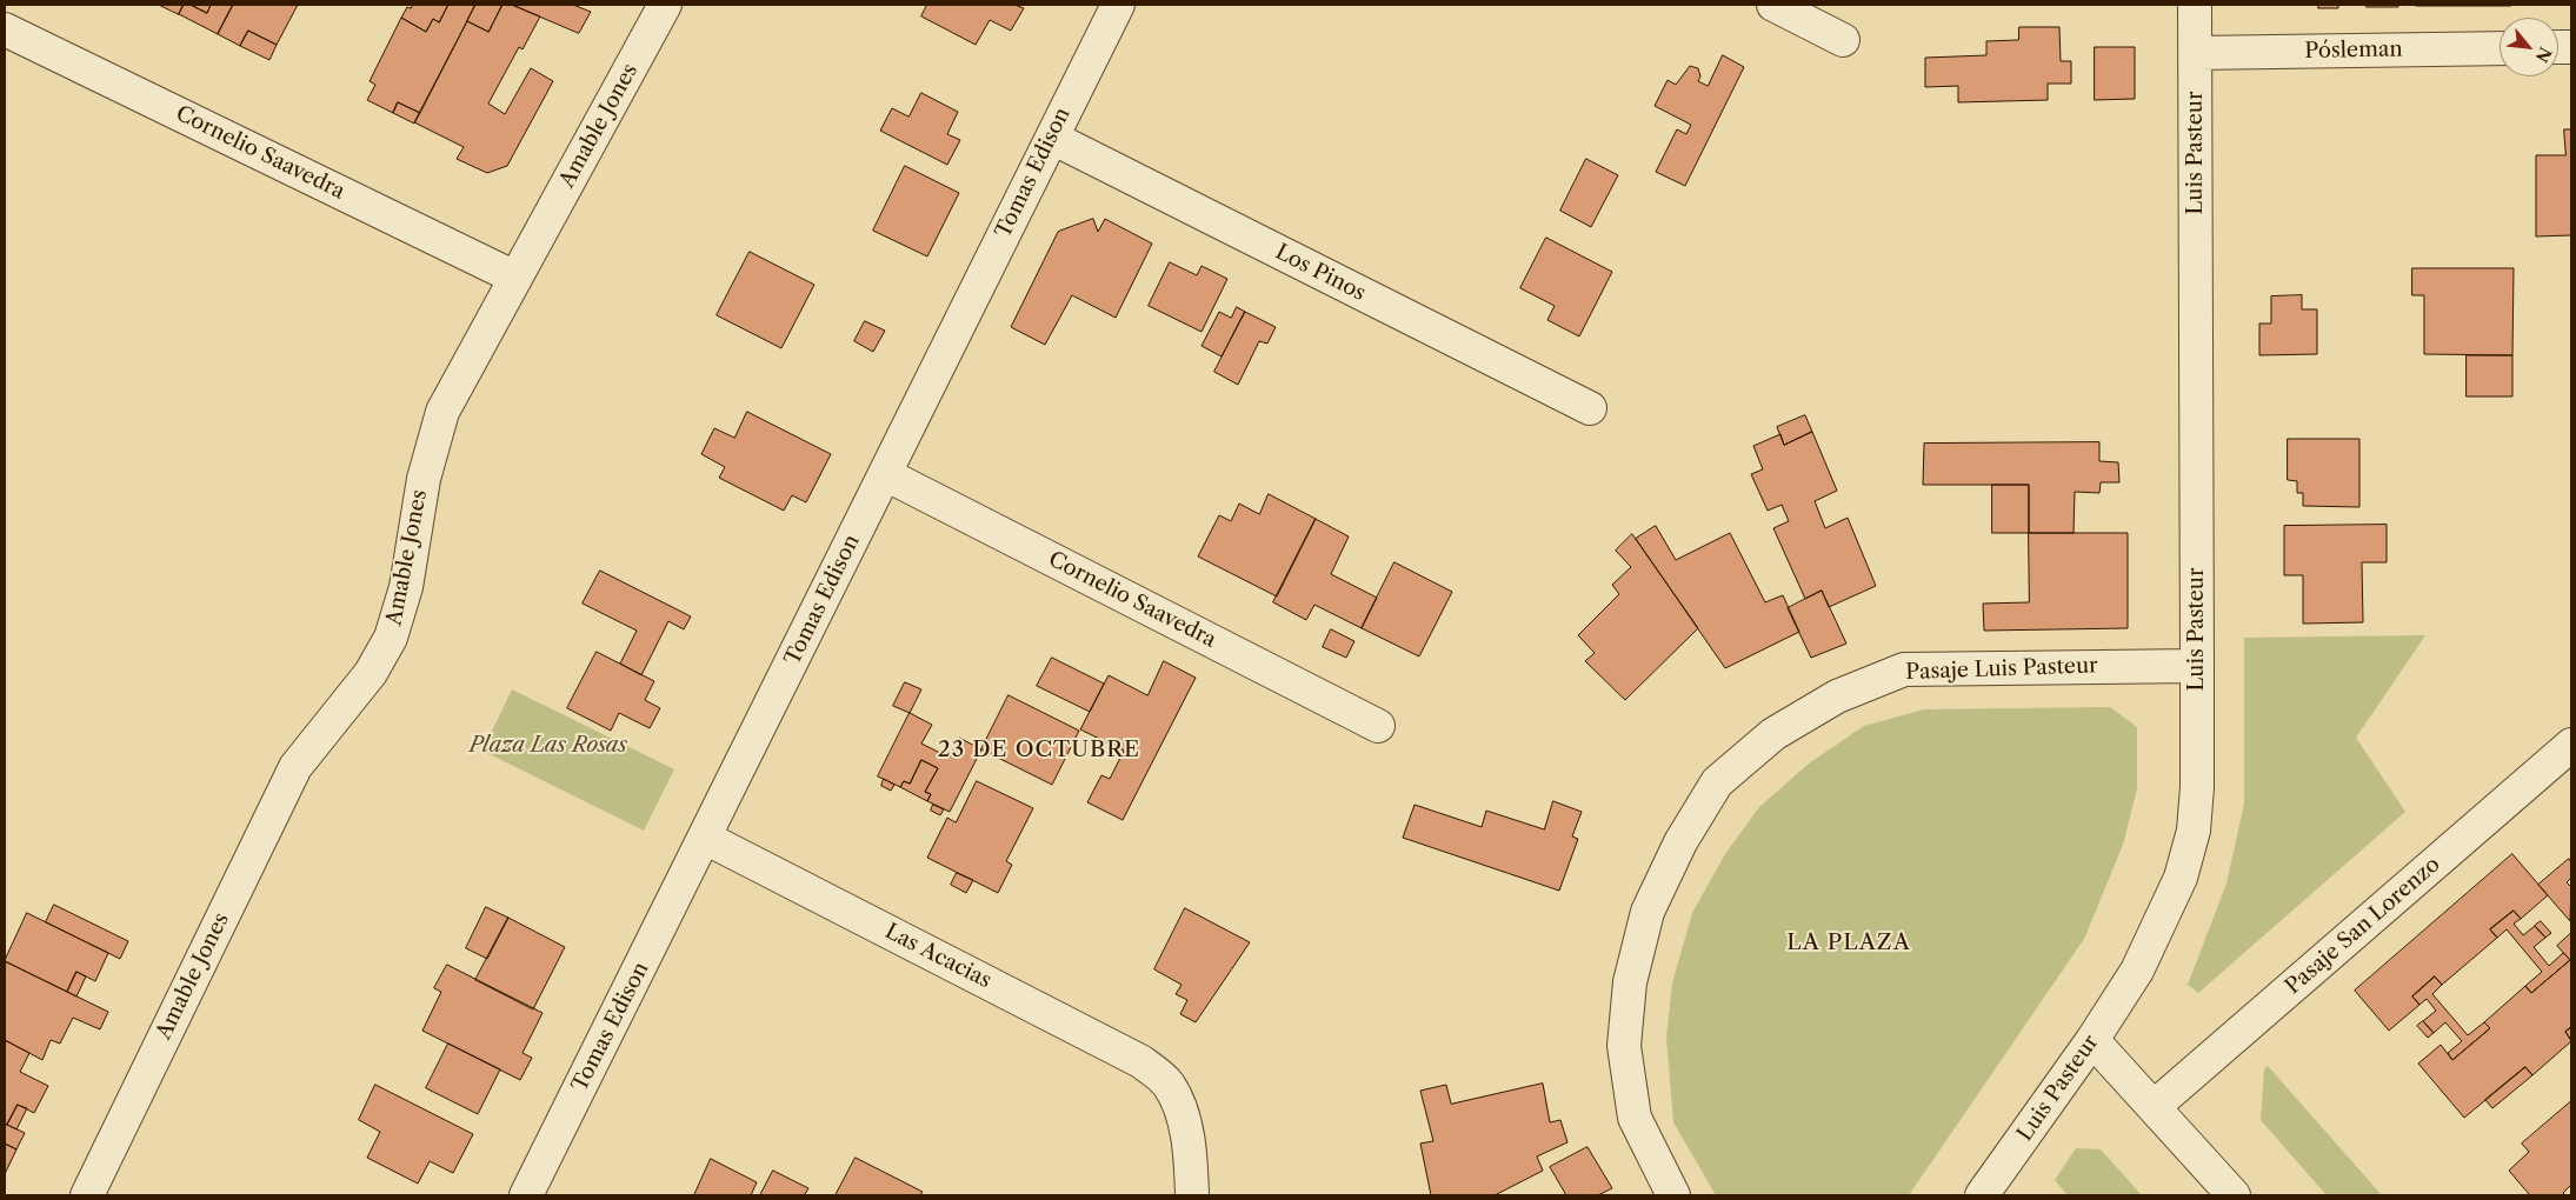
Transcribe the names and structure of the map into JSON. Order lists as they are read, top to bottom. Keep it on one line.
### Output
{"streets":{"street":["Pósleman","Amable Jones","Cornelio Saavedra","Luis Pasteur","Tomas Edison","Los Pinos","Pasaje Luis Pasteur","Pasaje San Lorenzo","Las Acacias"]},"crossings":[["Pósleman","Luis Pasteur"],["Amable Jones","Cornelio Saavedra"],["Cornelio Saavedra","Tomas Edison"],["Luis Pasteur","Pasaje Luis Pasteur"],["Tomas Edison","Los Pinos"],["Tomas Edison","Las Acacias"]],"districts":["23 DE OCTUBRE","LA PLAZA"],"parks":["Plaza Las Rosas"],"north":"bottom right"}
